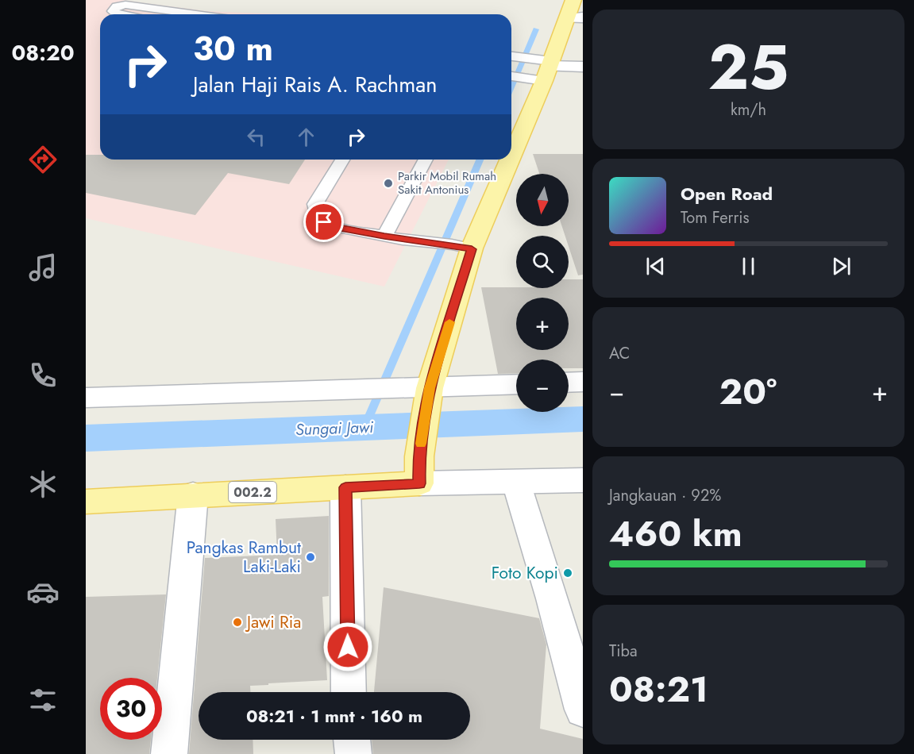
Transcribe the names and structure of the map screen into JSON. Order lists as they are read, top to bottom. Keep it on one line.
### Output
{"streets":{"main road":["002.2"]},"water":["Sungai Jawi"],"places":["Parkir Mobil Rumah Sakit Antonius","Pangkas Rambut Laki-Laki","Foto Kopi","Jawi Ria"],"north":"bottom","page":{"tabs":"08:20","tile":[["25","km/h"],"AC",["Jangkauan · 92%","460 km"],["Tiba","08:21"]],"turn":["30 m","Jalan Haji Rais A. Rachman"],"map_buttons":["+","−"],"song":["Open Road","Tom Ferris"],"heat":["−","20°","+"],"limit":"30","trip":"08:21 · 1 mnt · 160 m"}}
